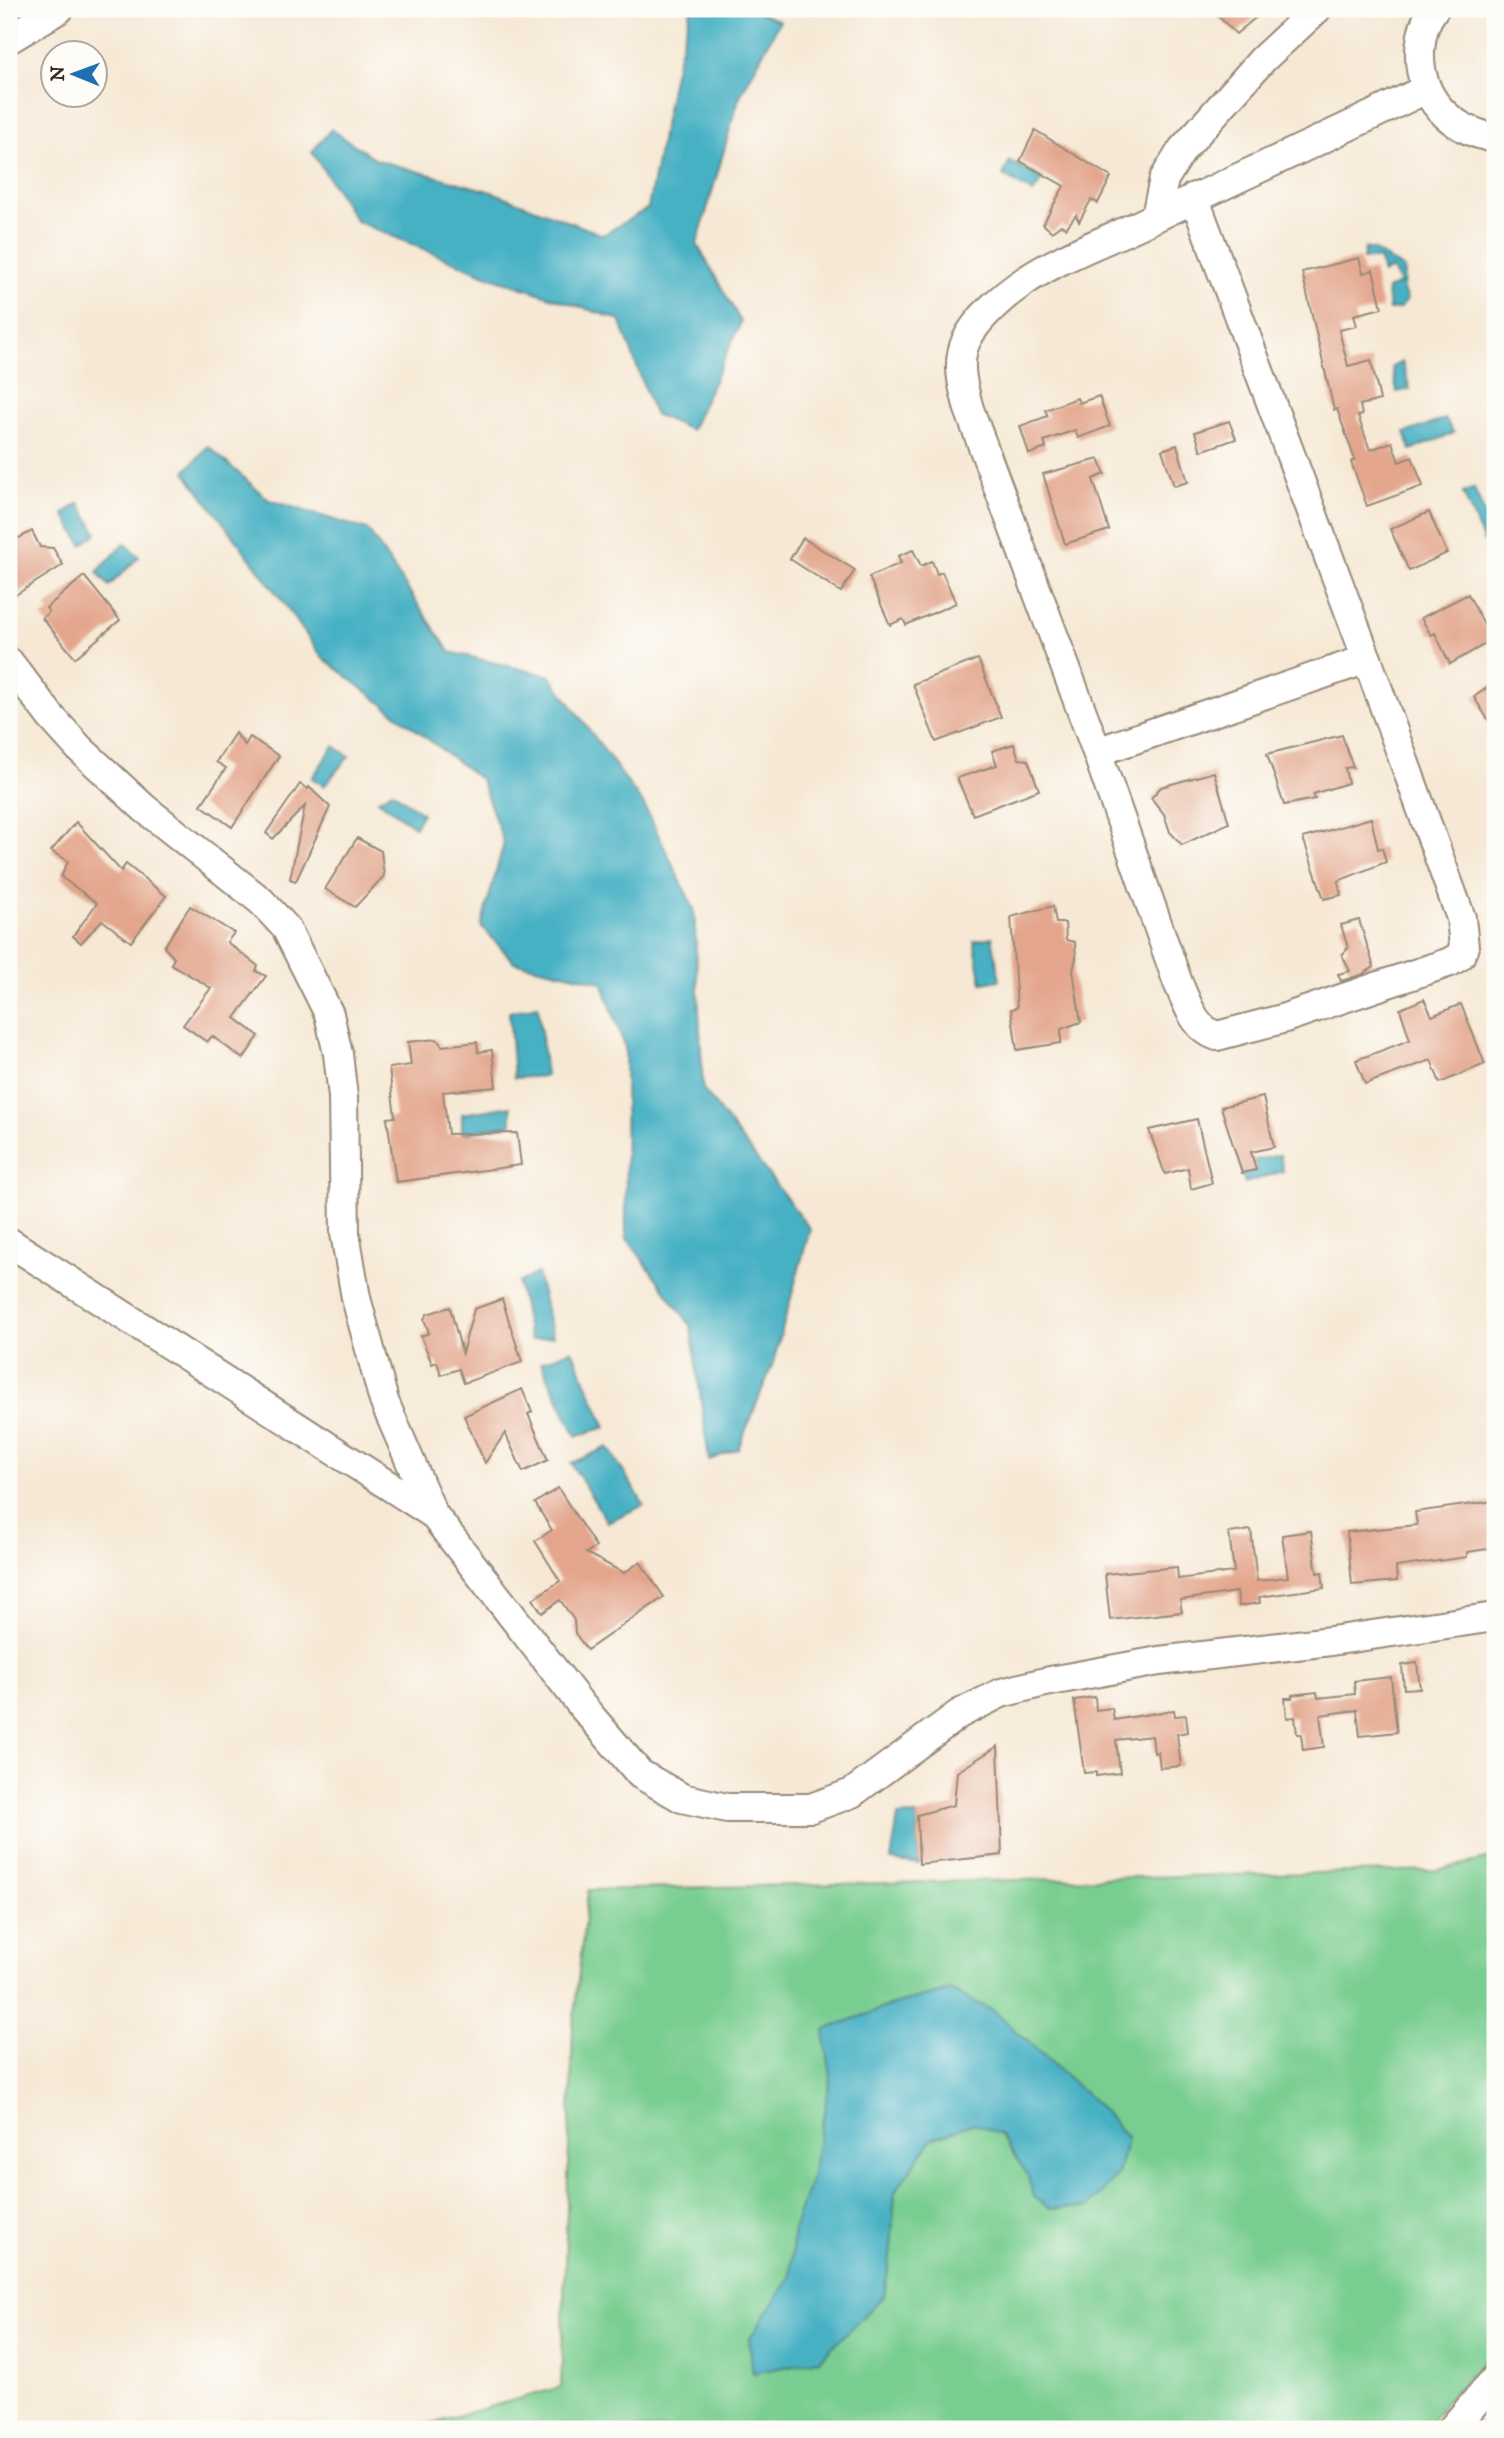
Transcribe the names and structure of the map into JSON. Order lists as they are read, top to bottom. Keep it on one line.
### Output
{"north":"left"}
